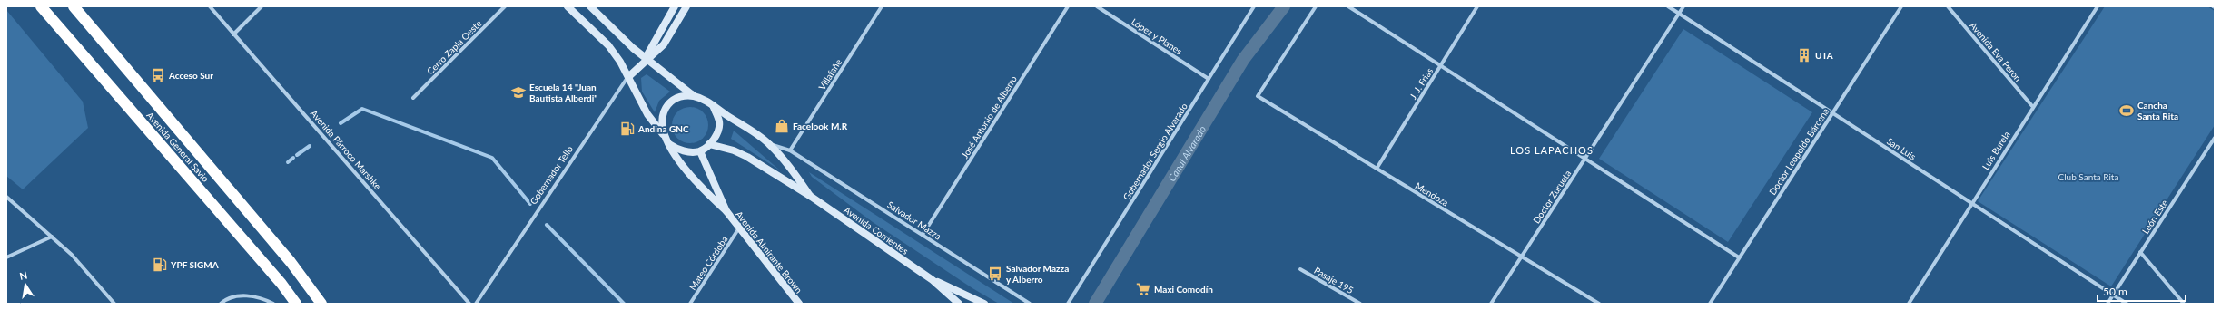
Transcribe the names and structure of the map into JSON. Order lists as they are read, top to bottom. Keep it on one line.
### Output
{"streets":{"highway":["Avenida General Savio"],"main road":["Gobernador Tello","Avenida Corrientes","Avenida Almirante Brown"],"street":["López y Planes","Cerro Zapla Oeste","Avenida Eva Perón","Villafañe","J. J. Frias","José Antonio de Alberro","San Luis","Avenida Párroco Marshke","Luis Burela","Gobernador Sergio Alvarado","Doctor Leopoldo Bárcena","Mendoza","Doctor Zurueta","León Este","Salvador Mazza","Mateo Córdoba","Pasaje 195"]},"crossings":[["López y Planes","Gobernador Sergio Alvarado"],["Avenida Eva Perón","Luis Burela"],["Villafañe","Salvador Mazza"],["J. J. Frias","Mendoza"],["José Antonio de Alberro","Salvador Mazza"],["San Luis","Luis Burela"],["San Luis","Doctor Leopoldo Bárcena"],["San Luis","Doctor Zurueta"],["San Luis","León Este"],["Mendoza","Doctor Zurueta"],["Salvador Mazza","Avenida Corrientes"],["Avenida Almirante Brown","Mateo Córdoba"]],"districts":["LOS LAPACHOS"],"water":["Canal Alvarado"],"parks":["Club Santa Rita"],"places":{"building":["UTA"],"bus stop":["Acceso Sur","Salvador Mazza y Alberro"],"school or university":["Escuela 14 \"Juan Bautista Alberdi\""],"sports":["Cancha Santa Rita"],"shop":["Facelook M.R"],"fuel station":["Andina GNC","YPF SIGMA"],"supermarket":["Maxi Comodín"]},"scale_bar":"50 m","north":"top"}
